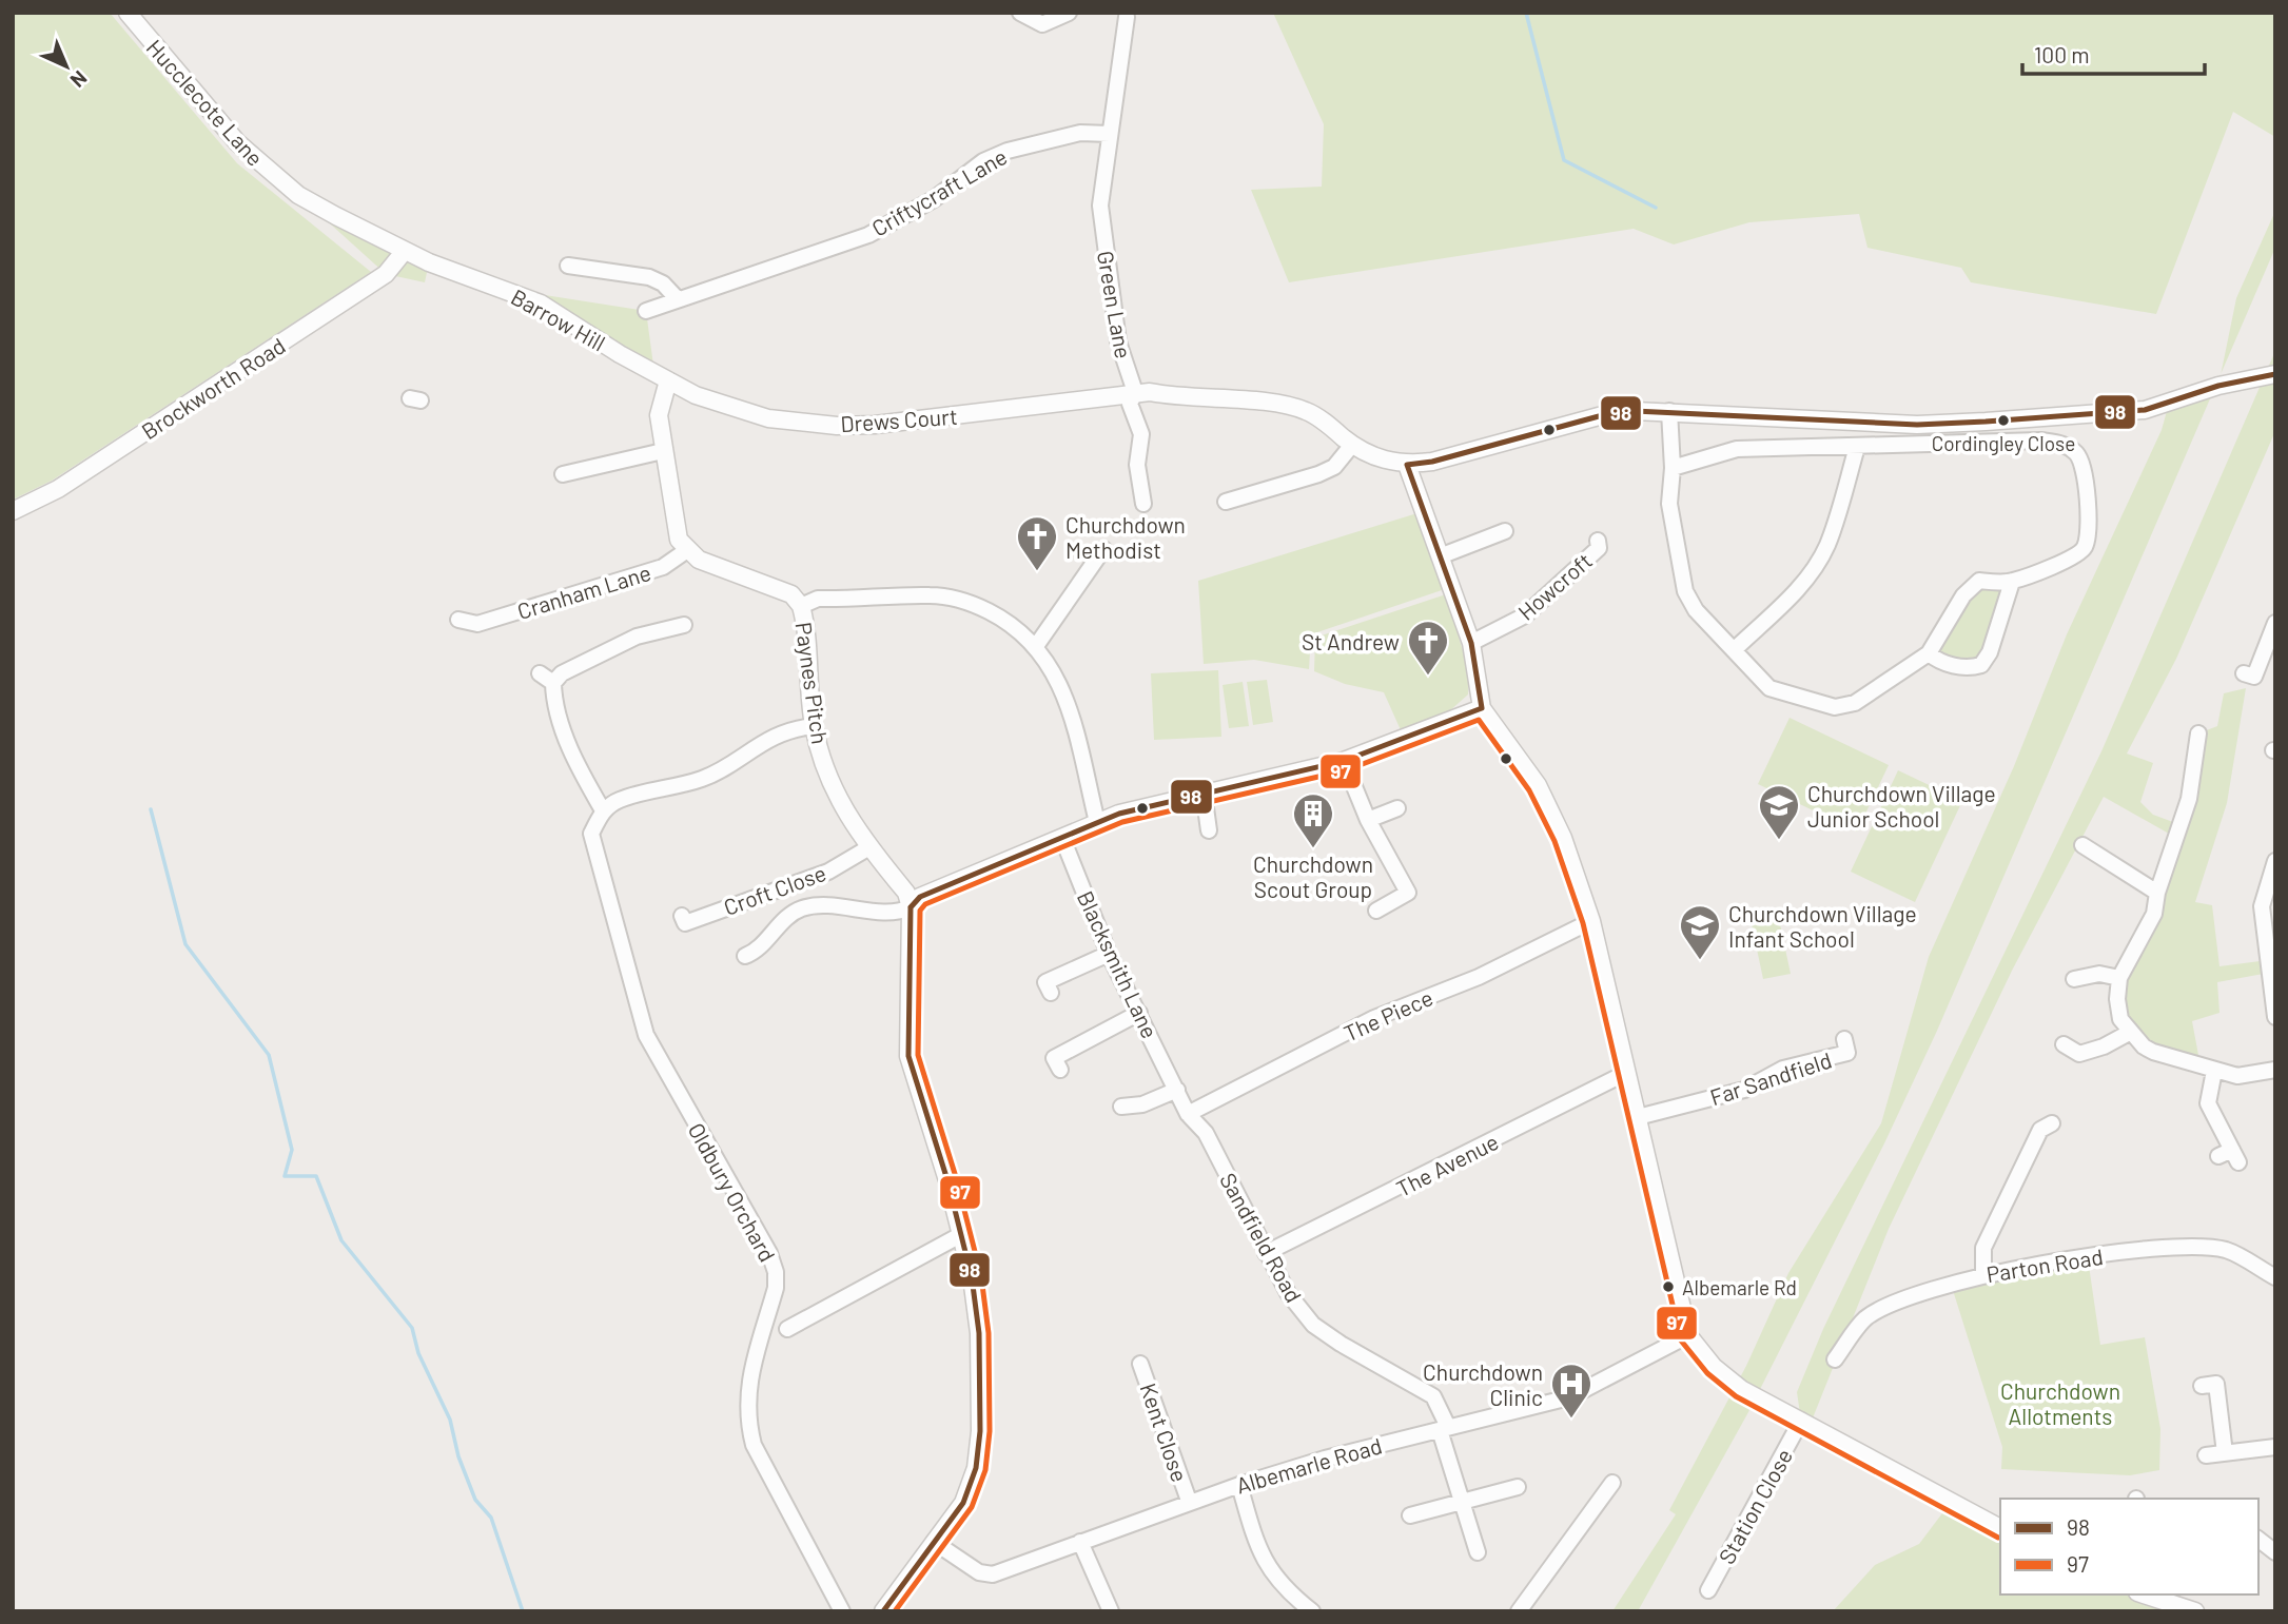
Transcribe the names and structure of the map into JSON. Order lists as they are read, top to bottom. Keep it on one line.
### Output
{"streets":{"street":["Hucclecote Lane","Criftycraft Lane","Green Lane","Barrow Hill","Brockworth Road","Drews Court","Howcroft","Cranham Lane","Paynes Pitch","Croft Close","Blacksmith Lane","The Piece","Far Sandfield","The Avenue","Oldbury Orchard","Sandfield Road","Parton Road","Kent Close","Albemarle Road","Station Close"]},"crossings":[["Hucclecote Lane","Barrow Hill"],["Hucclecote Lane","Brockworth Road"],["Criftycraft Lane","Green Lane"],["Green Lane","Drews Court"],["Barrow Hill","Brockworth Road"],["Barrow Hill","Drews Court"],["Cranham Lane","Paynes Pitch"],["Paynes Pitch","Croft Close"],["Blacksmith Lane","The Piece"],["Blacksmith Lane","Sandfield Road"],["The Piece","Sandfield Road"],["The Avenue","Sandfield Road"],["Sandfield Road","Albemarle Road"],["Kent Close","Albemarle Road"]],"parks":["Churchdown Allotments"],"places":{"other":["Cordingley Close","Albemarle Rd"],"church":["Churchdown Methodist","St Andrew"],"school or university":["Churchdown Village Junior School","Churchdown Village Infant School"],"building":["Churchdown Scout Group"],"hospital":["Churchdown Clinic"]},"lines":["transit line 98","transit line 97"],"legend":["98","97"],"scale_bar":"100 m","north":"bottom right"}
